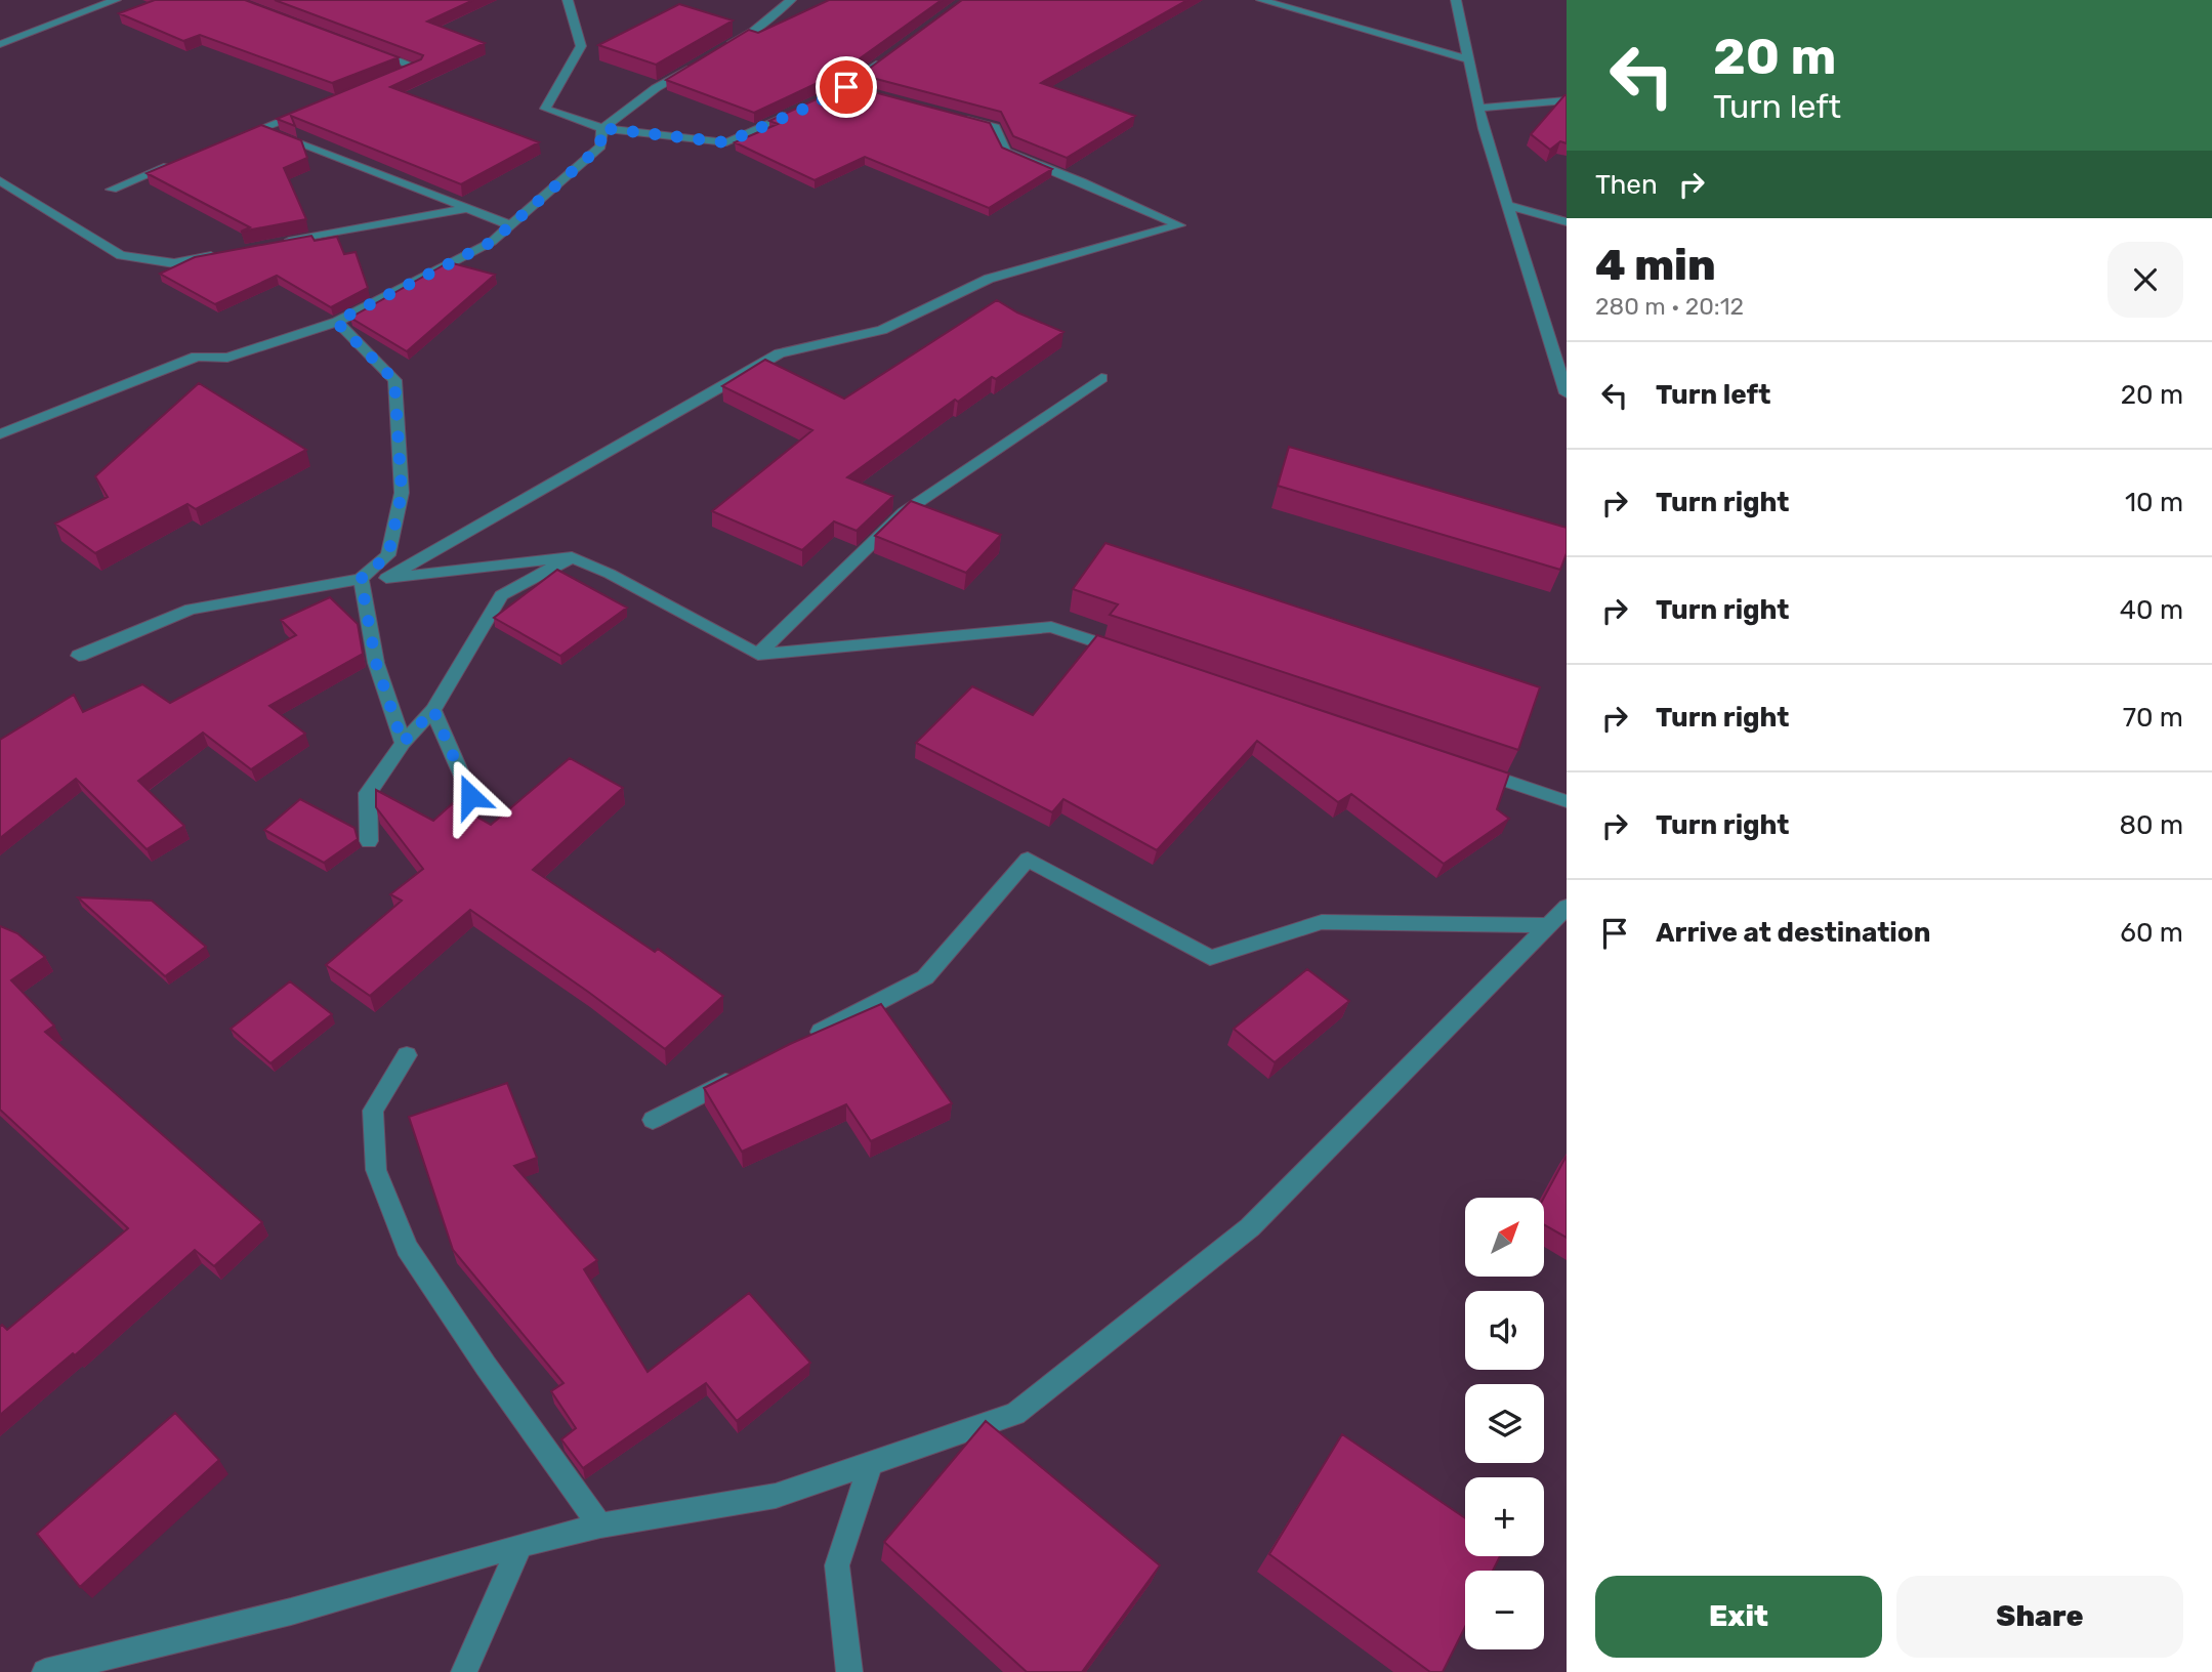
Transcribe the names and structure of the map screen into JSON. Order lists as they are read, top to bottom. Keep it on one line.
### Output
{"north":"top right","page":{"turn":["20 m","Turn left"],"then":"Then","heading":["4 min","280 m · 20:12"],"list":[{"name":"Turn left","value":"20 m"},{"name":"Turn right","value":"10 m"},{"name":"Turn right","value":"40 m"},{"name":"Turn right","value":"70 m"},{"name":"Turn right","value":"80 m"},{"name":"Arrive at destination","value":"60 m"}],"map_buttons":["+","−"],"buttons":["Exit","Share"]}}
